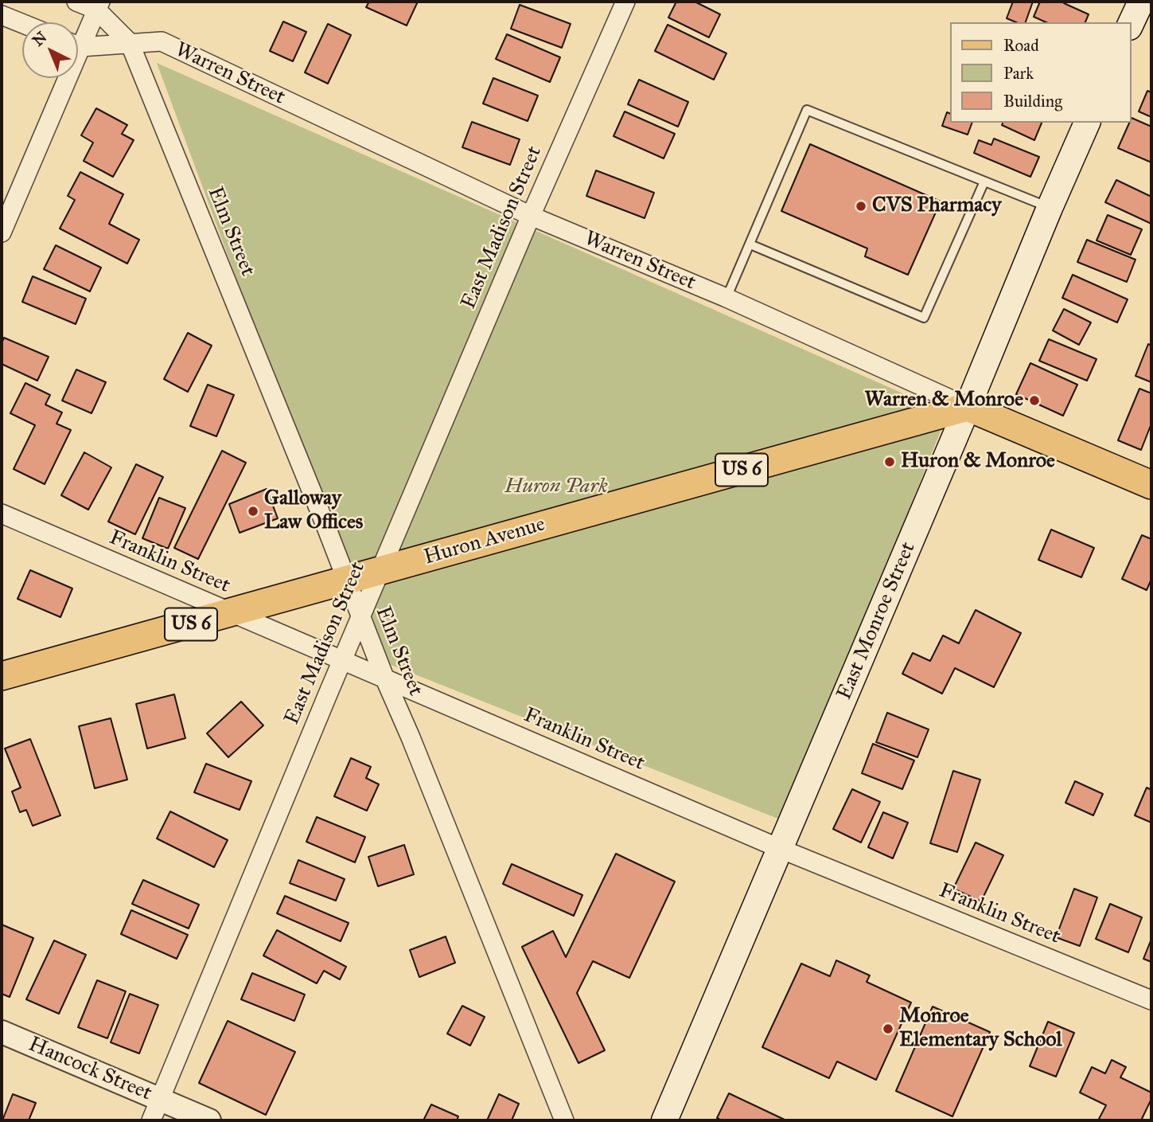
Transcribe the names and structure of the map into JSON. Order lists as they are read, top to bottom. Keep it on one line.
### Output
{"streets":{"main road":["Warren Street","US 6","Huron Avenue","East Monroe Street"],"street":["East Madison Street","Elm Street","Franklin Street","Hancock Street"]},"crossings":[["Warren Street","East Madison Street"],["Warren Street","Elm Street"],["Warren Street","Huron Avenue"],["Warren Street","East Monroe Street"],["East Madison Street","Elm Street"],["East Madison Street","Huron Avenue"],["East Madison Street","Franklin Street"],["East Madison Street","Hancock Street"],["Elm Street","Huron Avenue"],["Elm Street","Franklin Street"],["Huron Avenue","Franklin Street"],["Huron Avenue","East Monroe Street"],["Franklin Street","East Monroe Street"]],"parks":["Huron Park"],"places":["CVS Pharmacy","Warren & Monroe","Huron & Monroe","Galloway Law Offices","Monroe Elementary School"],"legend":["Road","Park","Building"],"north":"top left"}
